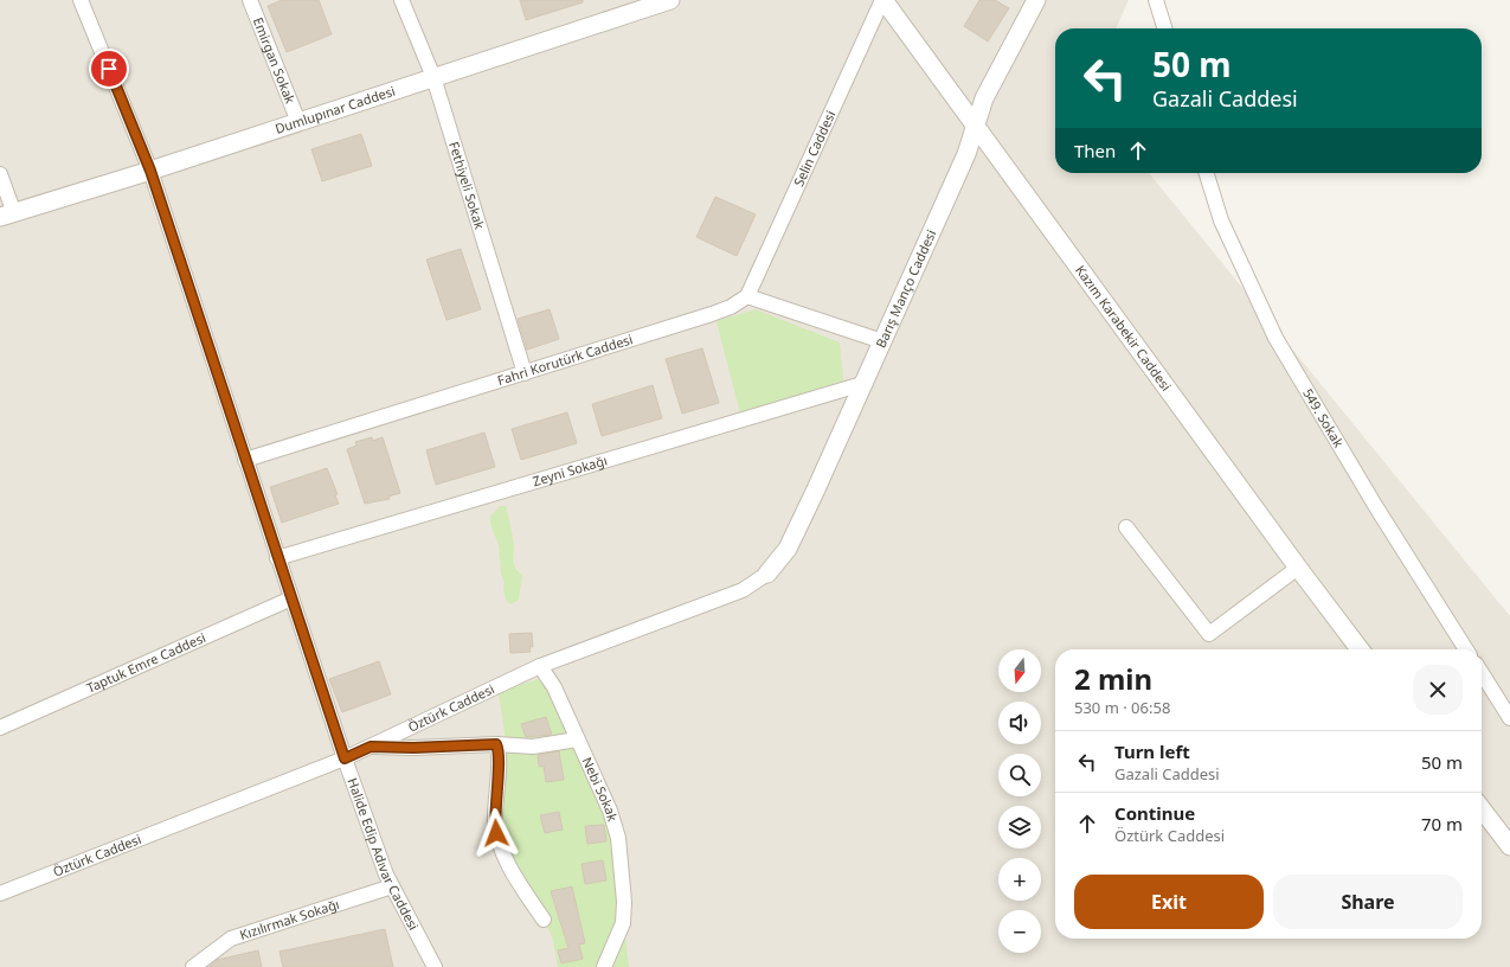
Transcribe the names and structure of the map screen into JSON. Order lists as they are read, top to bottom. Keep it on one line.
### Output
{"streets":{"street":["Emirgan Sokak","Dumlupınar Caddesi","Selin Caddesi","Fethiyeli Sokak","Barış Manço Caddesi","Kazım Karabekir Caddesi","Fahri Korutürk Caddesi","549. Sokak","Zeyni Sokağı","Taptuk Emre Caddesi","Öztürk Caddesi","Nebi Sokak","Halide Edip Adıvar Caddesi","Kızılırmak Sokağı"]},"crossings":[["Emirgan Sokak","Dumlupınar Caddesi"],["Dumlupınar Caddesi","Fethiyeli Sokak"],["Dumlupınar Caddesi","Halide Edip Adıvar Caddesi"],["Selin Caddesi","Kazım Karabekir Caddesi"],["Selin Caddesi","Fahri Korutürk Caddesi"],["Fethiyeli Sokak","Fahri Korutürk Caddesi"],["Barış Manço Caddesi","Kazım Karabekir Caddesi"],["Barış Manço Caddesi","Zeyni Sokağı"],["Barış Manço Caddesi","Öztürk Caddesi"],["Fahri Korutürk Caddesi","Halide Edip Adıvar Caddesi"],["Zeyni Sokağı","Halide Edip Adıvar Caddesi"],["Taptuk Emre Caddesi","Halide Edip Adıvar Caddesi"],["Öztürk Caddesi","Nebi Sokak"],["Öztürk Caddesi","Halide Edip Adıvar Caddesi"],["Halide Edip Adıvar Caddesi","Kızılırmak Sokağı"]],"north":"bottom","page":{"turn":["50 m","Gazali Caddesi"],"then":"Then","map_buttons":["+","−"],"heading":["2 min","530 m · 06:58"],"list":[{"name":"Turn left","note":"Gazali Caddesi","value":"50 m"},{"name":"Continue","note":"Öztürk Caddesi","value":"70 m"}],"buttons":["Exit","Share"]}}
